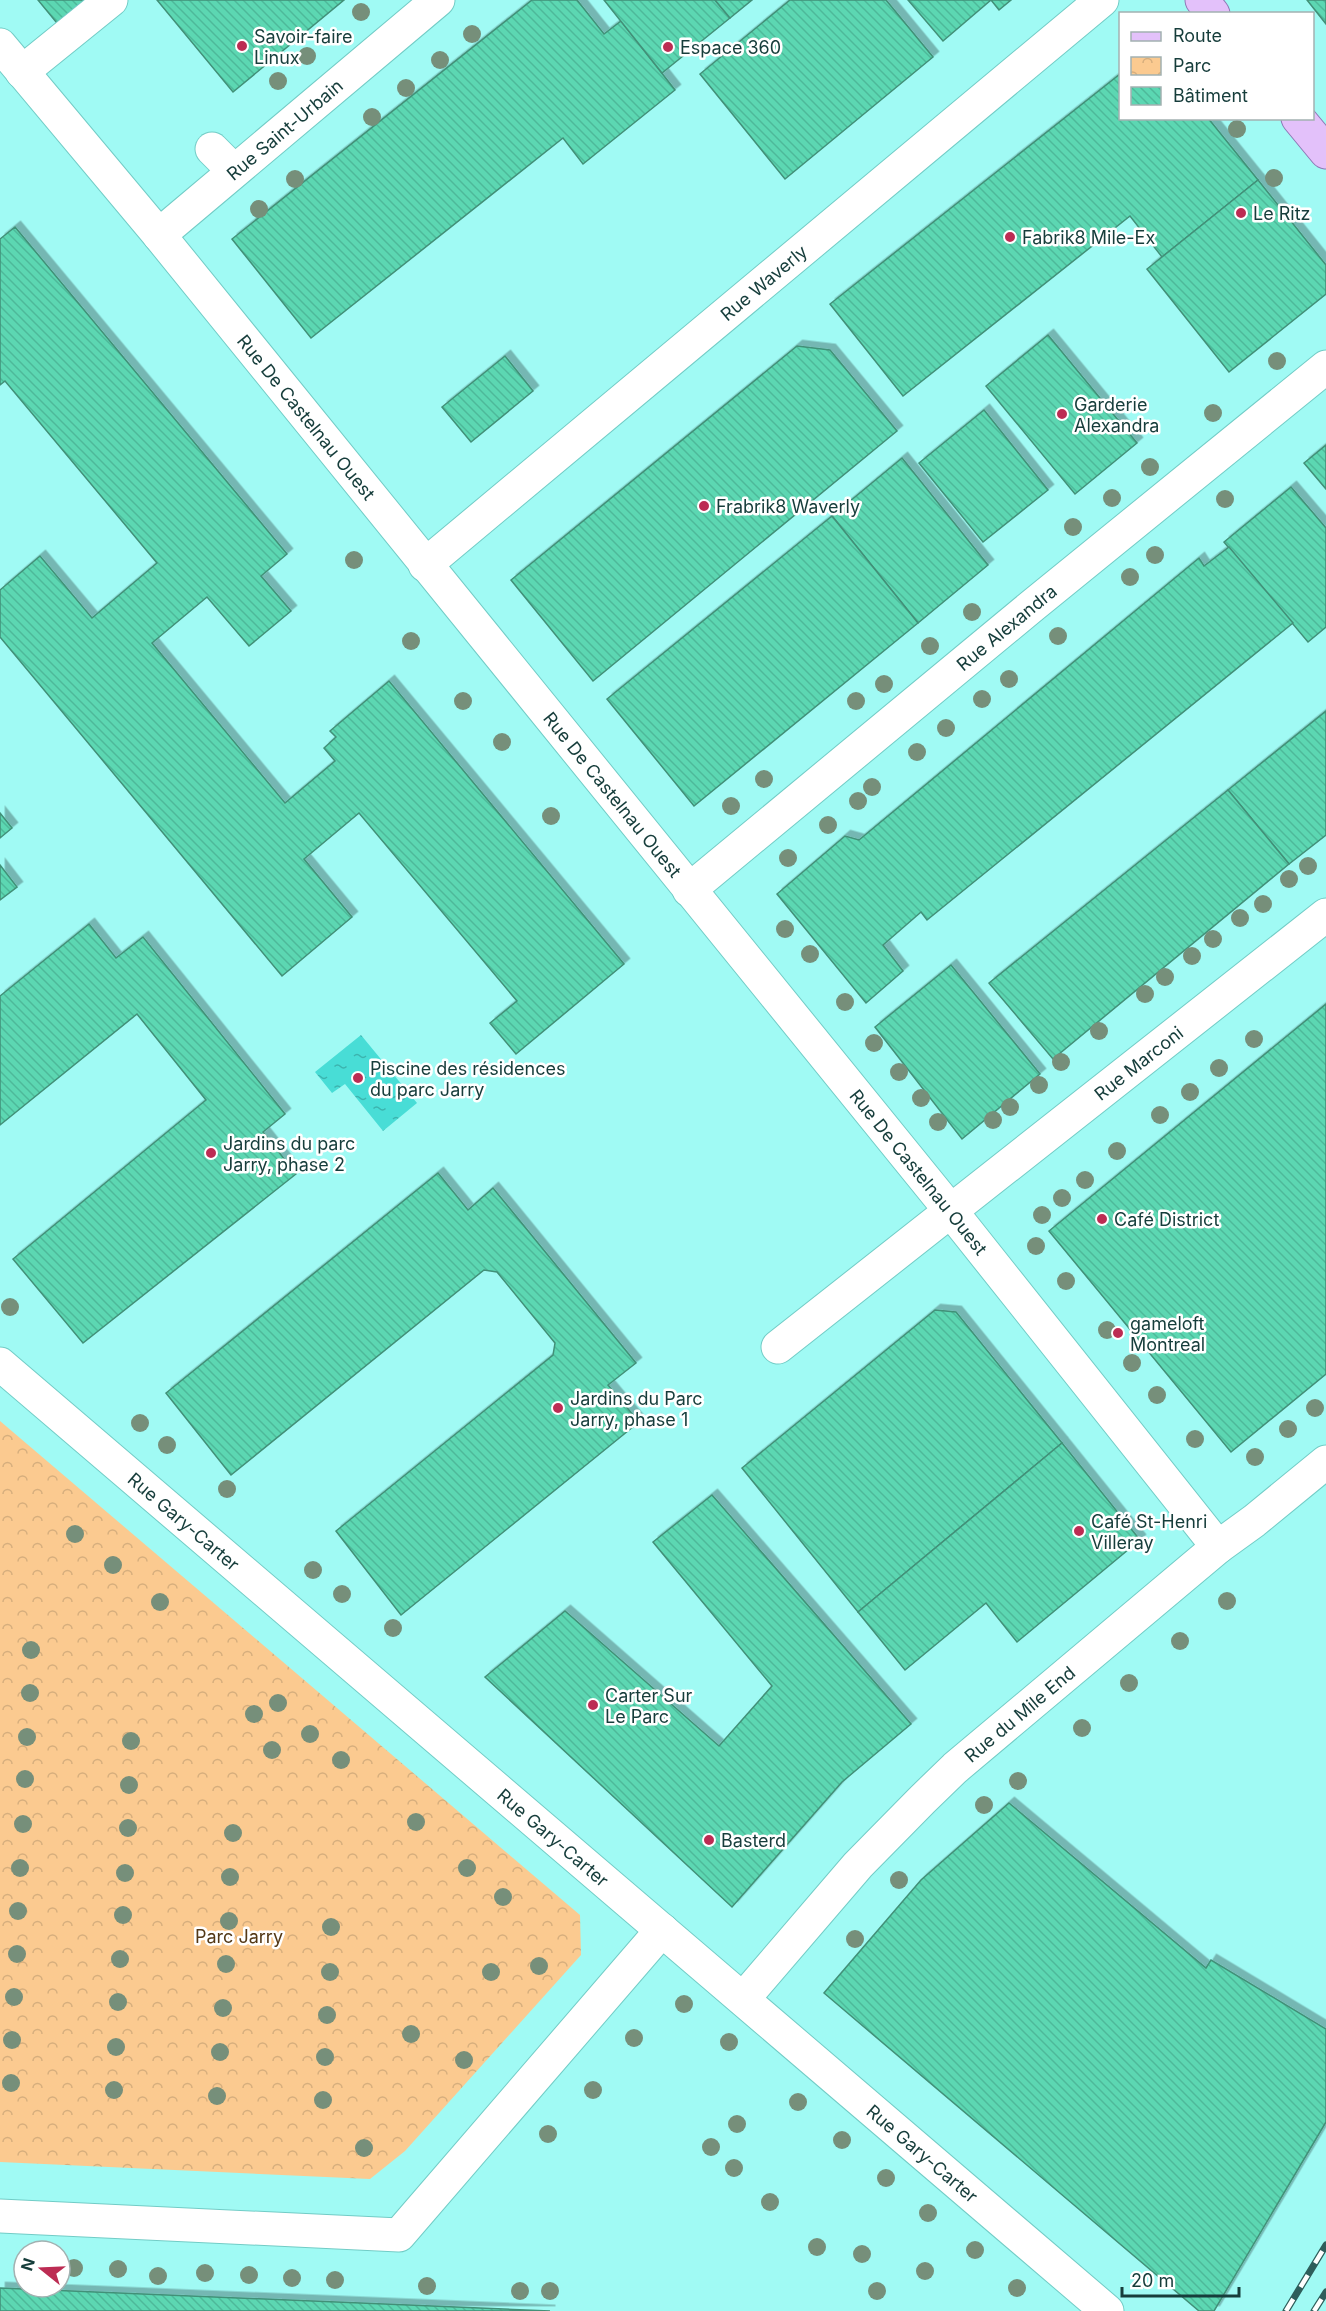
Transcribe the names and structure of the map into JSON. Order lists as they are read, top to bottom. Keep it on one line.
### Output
{"streets":{"street":["Rue Saint-Urbain","Rue Waverly","Rue De Castelnau Ouest","Rue Alexandra","Rue Marconi","Rue Gary-Carter","Rue du Mile End"]},"crossings":[["Rue Saint-Urbain","Rue De Castelnau Ouest"],["Rue Waverly","Rue De Castelnau Ouest"],["Rue De Castelnau Ouest","Rue Alexandra"],["Rue De Castelnau Ouest","Rue Marconi"],["Rue De Castelnau Ouest","Rue du Mile End"],["Rue Gary-Carter","Rue du Mile End"]],"parks":["Parc Jarry"],"places":["Savoir-faire Linux","Espace 360","Le Ritz","Fabrik8 Mile-Ex","Garderie Alexandra","Frabrik8 Waverly","Piscine des résidences du parc Jarry","Jardins du parc Jarry, phase 2","Café District","gameloft Montreal","Jardins du Parc Jarry, phase 1","Café St-Henri Villeray","Carter Sur Le Parc","Basterd"],"legend":["Route","Parc","Bâtiment"],"scale_bar":"20 m","north":"left"}
